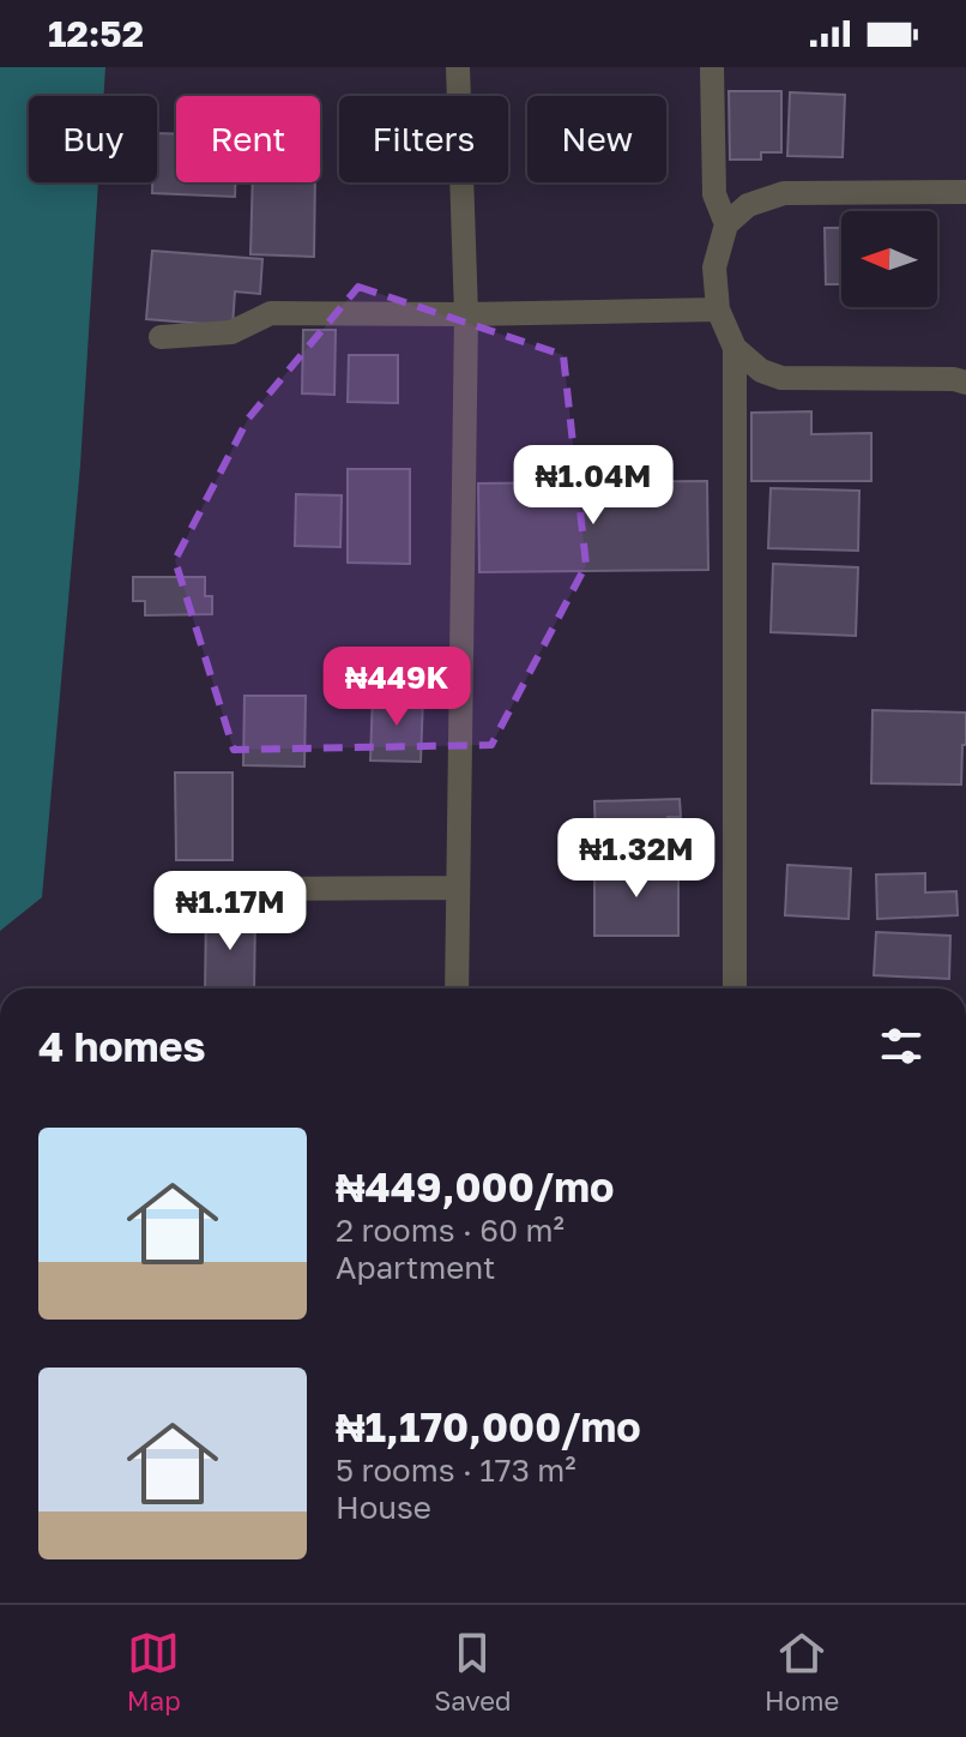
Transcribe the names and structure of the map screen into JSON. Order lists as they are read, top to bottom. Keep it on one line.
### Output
{"north":"left","page":{"status":"12:52","chip":["Buy","Rent","Filters","New"],"price":["₦1.04M","₦449K","₦1.32M","₦1.17M"],"heading":"4 homes","list":[{"name":"₦449,000/mo","note":"2 rooms · 60 m² · Apartment"},{"name":"₦1,170,000/mo","note":"5 rooms · 173 m² · House"}],"tabs":["Map","Saved","Home"]}}
